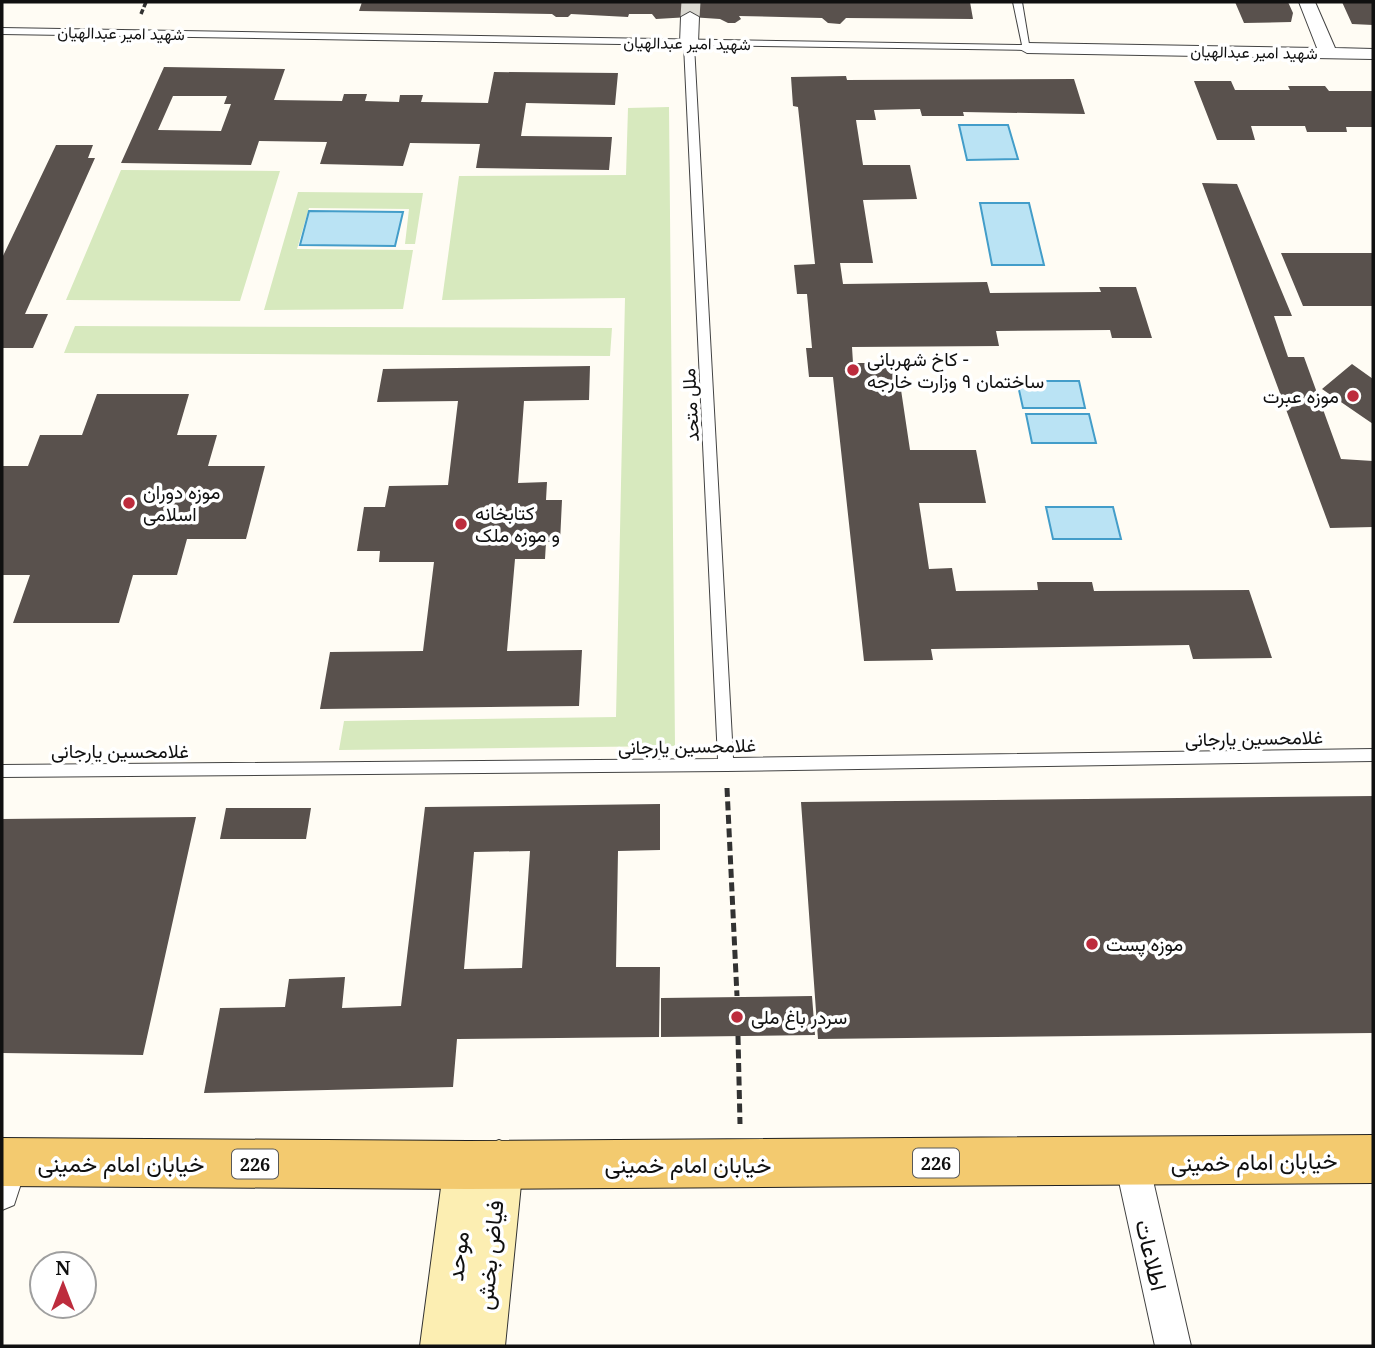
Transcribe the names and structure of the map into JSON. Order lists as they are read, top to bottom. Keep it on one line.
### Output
{"streets":{"main road":["خیابان امام خمینی","226"],"street":["شهید امیر عبدالهیان","فیاض بخش","اطلاعات","موحد"],"lane":["ملل متحد","غلامحسین یارجانی"]},"crossings":[["شهید امیر عبدالهیان","ملل متحد"],["ملل متحد","غلامحسین یارجانی"],["خیابان امام خمینی","فیاض بخش"],["خیابان امام خمینی","اطلاعات"],["خیابان امام خمینی","موحد"],["فیاض بخش","موحد"]],"places":["کاخ شهربانی - ساختمان ۹ وزارت خارجه","موزه عبرت","موزه دوران اسلامی","کتابخانه و موزه ملک","موزه پست","سردر باغ ملی"],"north":"top"}
